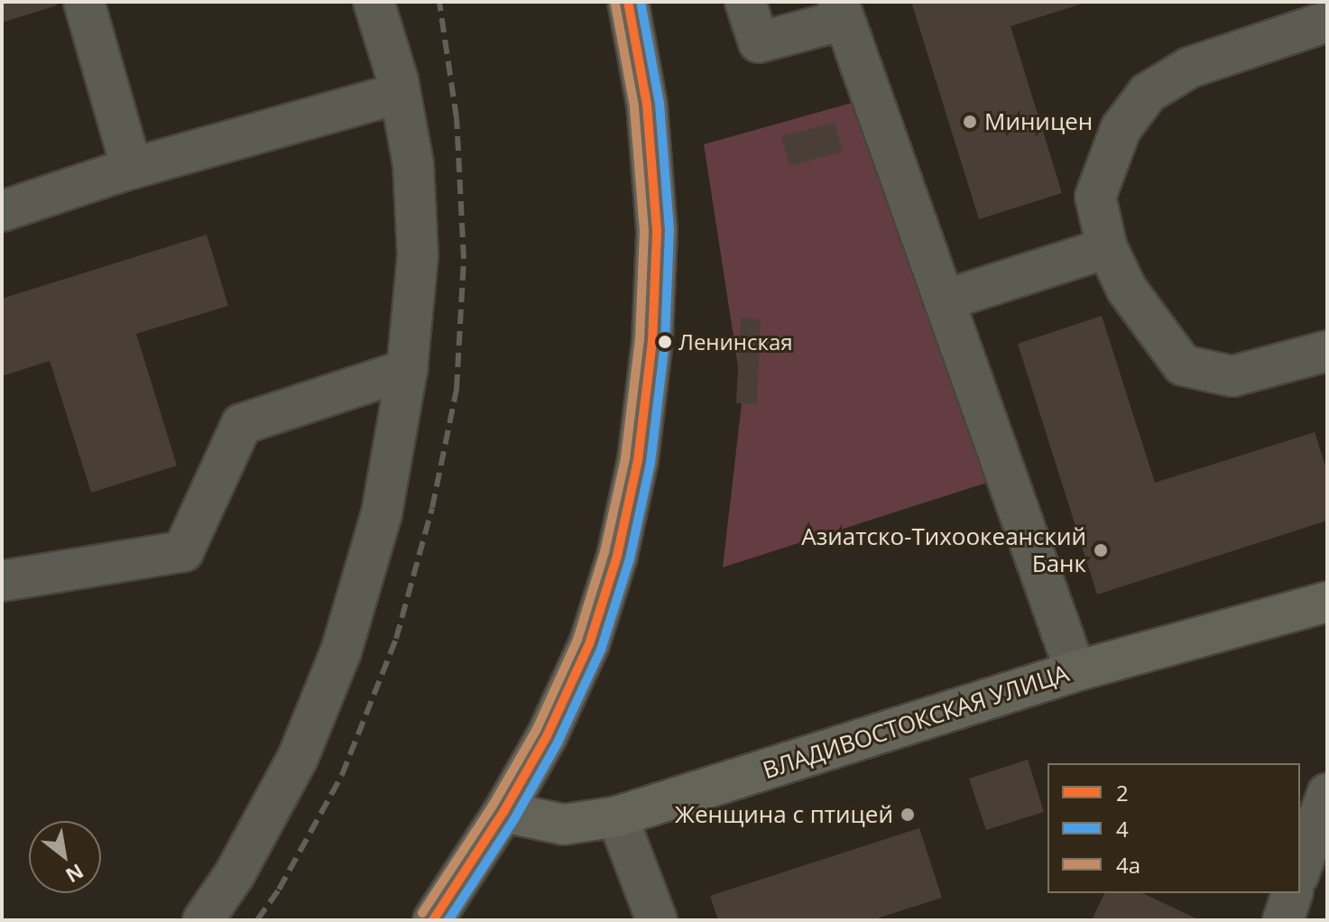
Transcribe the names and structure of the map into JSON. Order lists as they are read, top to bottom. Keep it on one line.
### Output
{"streets":{"main road":["ВЛАДИВОСТОКСКАЯ УЛИЦА"]},"places":["Миницен","Ленинская","Азиатско-Тихоокеанский Банк","Женщина с птицей"],"lines":["transit line 2","transit line 4","transit line 4а"],"legend":["2","4","4а"],"north":"bottom right"}
